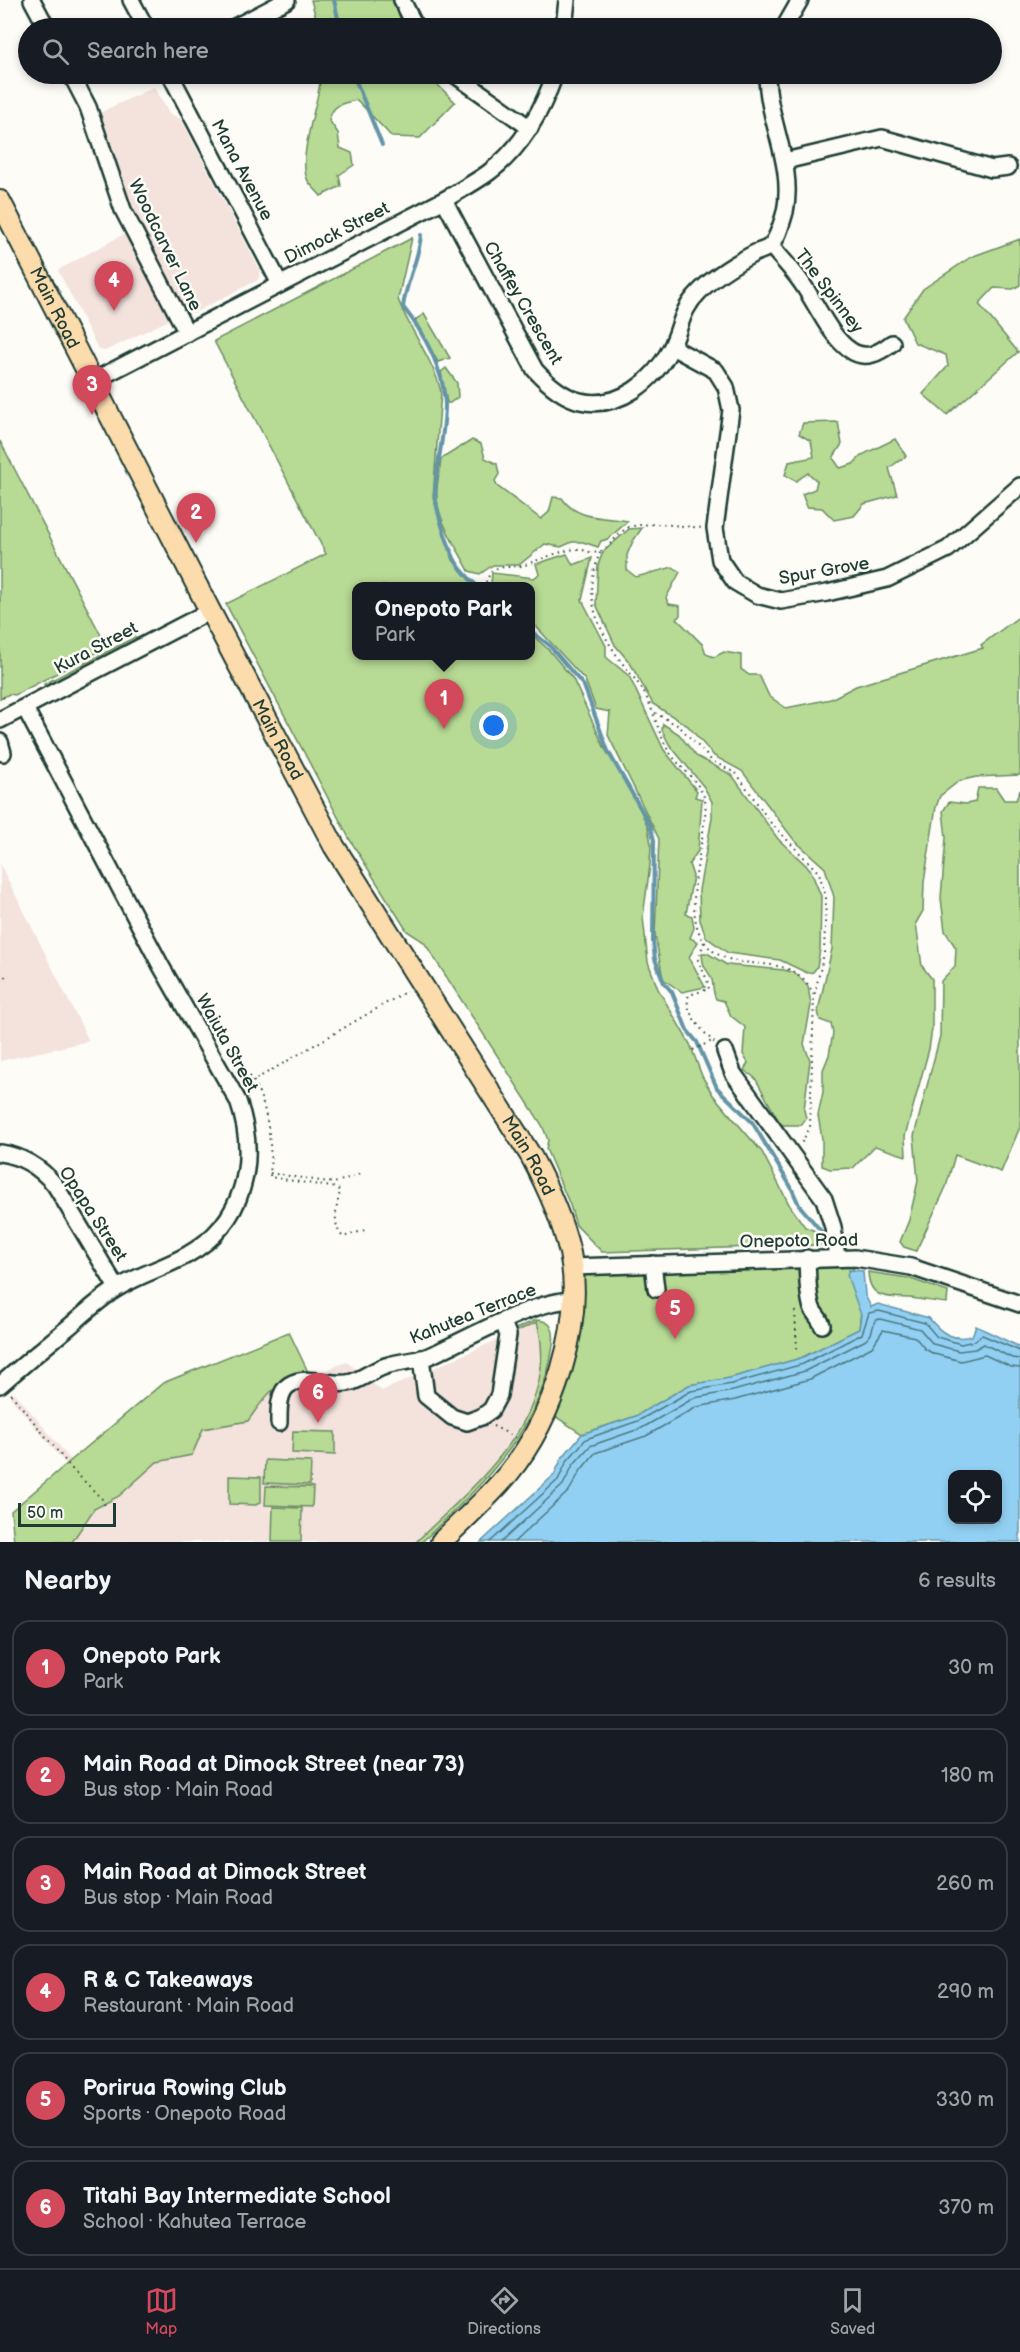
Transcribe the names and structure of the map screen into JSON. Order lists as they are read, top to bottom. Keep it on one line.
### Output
{"streets":{"main road":["Main Road"],"street":["Mana Avenue","Dimock Street","Woodcarver Lane","The Spinney","Chaffey Crescent","Spur Grove","Kura Street","Waiuta Street","Opapa Street","Onepoto Road","Kahutea Terrace"]},"crossings":[["Mana Avenue","Dimock Street"],["Dimock Street","Woodcarver Lane"],["Dimock Street","Chaffey Crescent"],["Dimock Street","Main Road"],["The Spinney","Chaffey Crescent"],["Chaffey Crescent","Spur Grove"],["Main Road","Kura Street"],["Main Road","Onepoto Road"],["Main Road","Kahutea Terrace"],["Kura Street","Waiuta Street"],["Waiuta Street","Opapa Street"]],"scale_bar":"50 m","page":{"search":"Search here","pins":["4","3","2","1","5","6"],"popup":["Onepoto Park","Park"],"scale":"50 m","heading":["Nearby","6 results"],"list":[{"mark":"1","name":"Onepoto Park","note":"Park","value":"30 m"},{"mark":"2","name":"Main Road at Dimock Street (near 73)","note":"Bus stop · Main Road","value":"180 m"},{"mark":"3","name":"Main Road at Dimock Street","note":"Bus stop · Main Road","value":"260 m"},{"mark":"4","name":"R & C Takeaways","note":"Restaurant · Main Road","value":"290 m"},{"mark":"5","name":"Porirua Rowing Club","note":"Sports · Onepoto Road","value":"330 m"},{"mark":"6","name":"Titahi Bay Intermediate School","note":"School · Kahutea Terrace","value":"370 m"}],"nav":["Map","Directions","Saved"]}}
